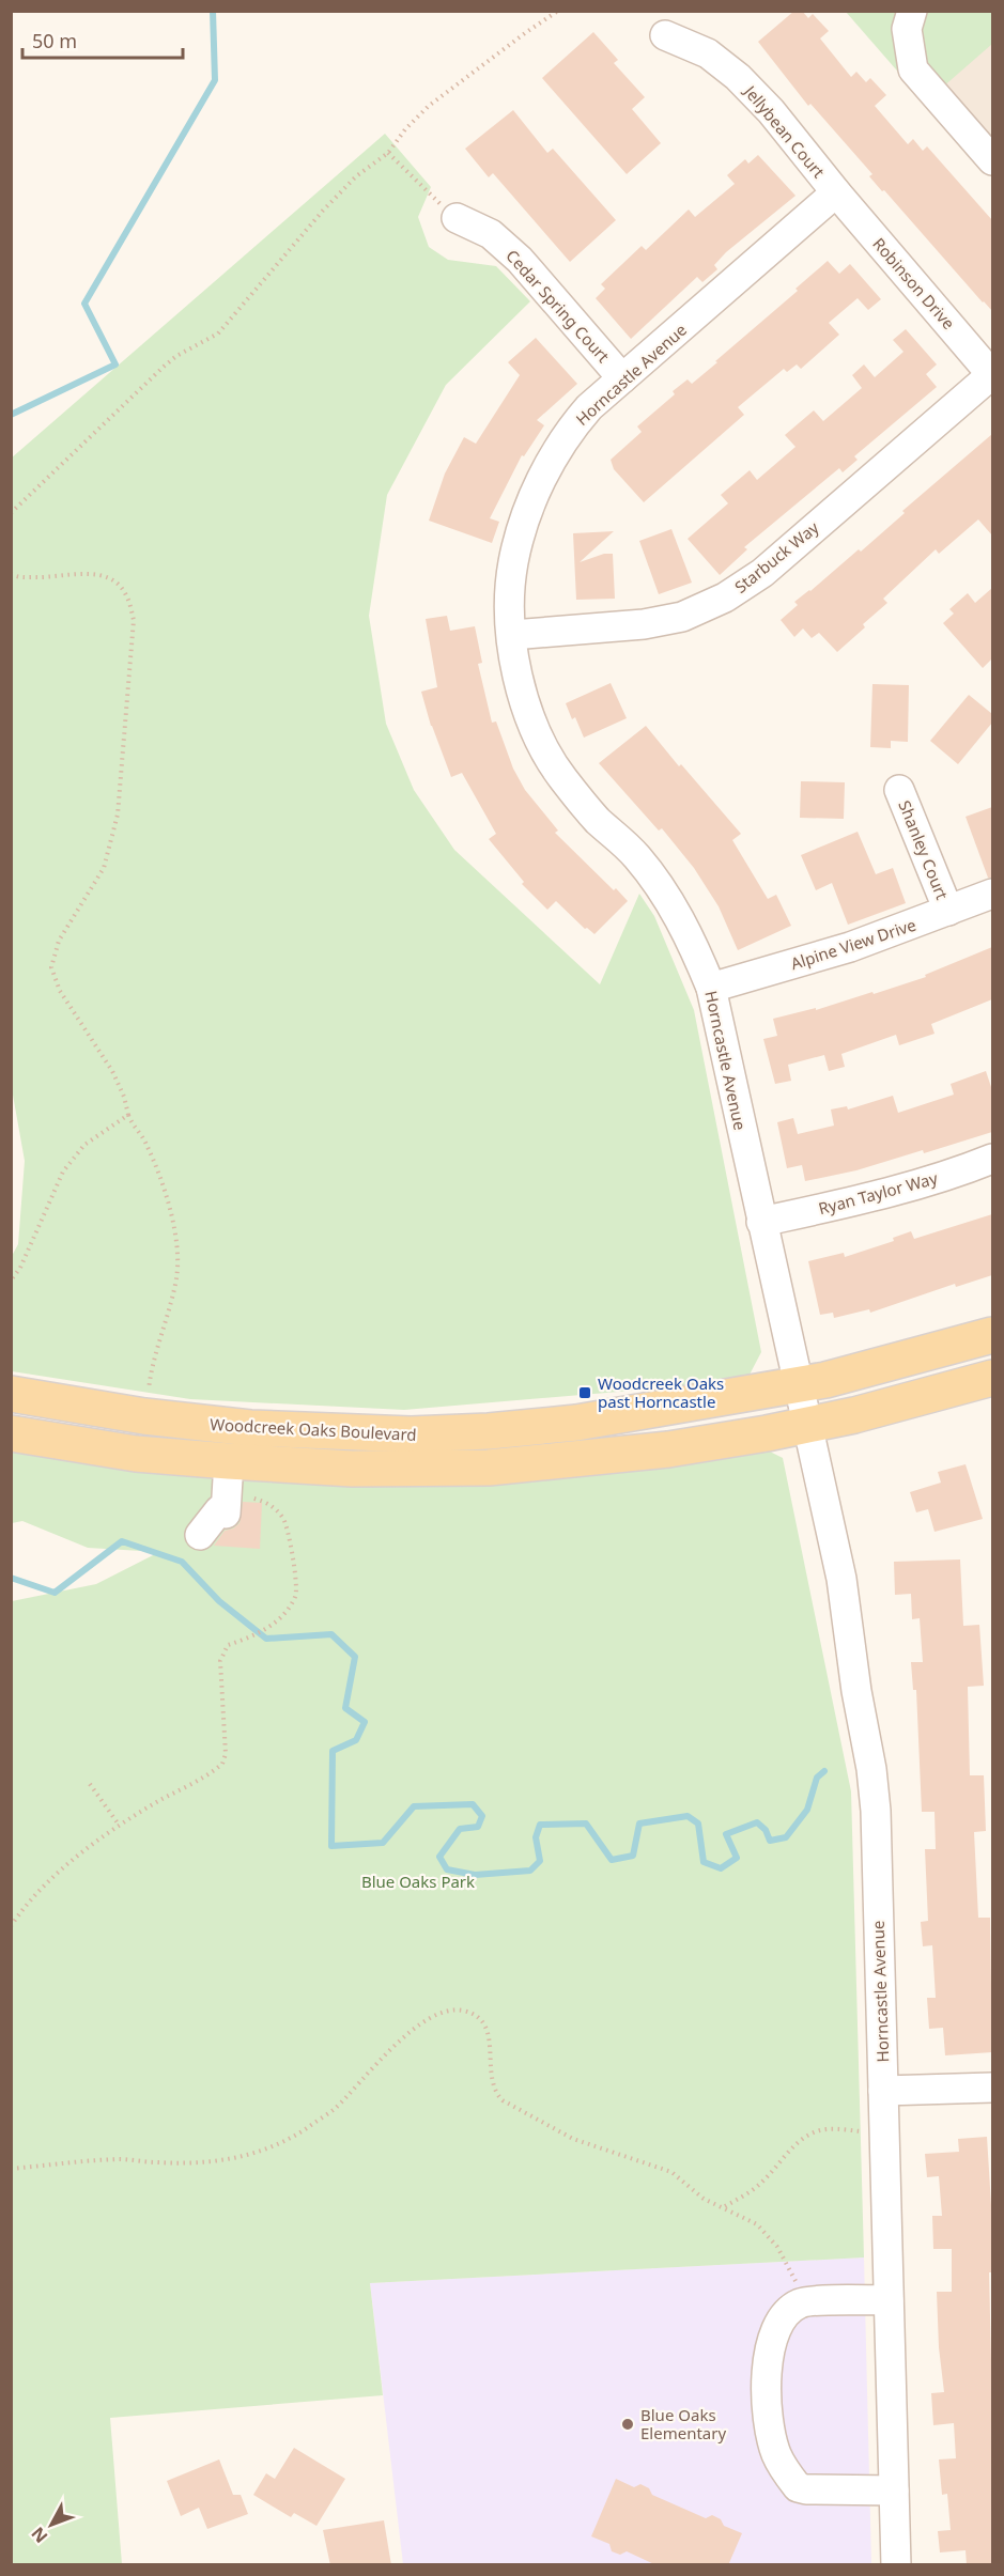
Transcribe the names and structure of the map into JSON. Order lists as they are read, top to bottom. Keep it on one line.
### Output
{"streets":{"main road":["Woodcreek Oaks Boulevard"],"street":["Jellybean Court","Robinson Drive","Cedar Spring Court","Horncastle Avenue","Starbuck Way","Shanley Court","Alpine View Drive","Ryan Taylor Way"]},"crossings":[["Jellybean Court","Robinson Drive"],["Jellybean Court","Horncastle Avenue"],["Robinson Drive","Horncastle Avenue"],["Robinson Drive","Starbuck Way"],["Cedar Spring Court","Horncastle Avenue"],["Horncastle Avenue","Starbuck Way"],["Horncastle Avenue","Alpine View Drive"],["Horncastle Avenue","Ryan Taylor Way"],["Horncastle Avenue","Woodcreek Oaks Boulevard"],["Shanley Court","Alpine View Drive"]],"parks":["Blue Oaks Park"],"places":{"transit":["Woodcreek Oaks past Horncastle"],"other":["Blue Oaks Elementary"]},"scale_bar":"50 m","north":"bottom left"}
